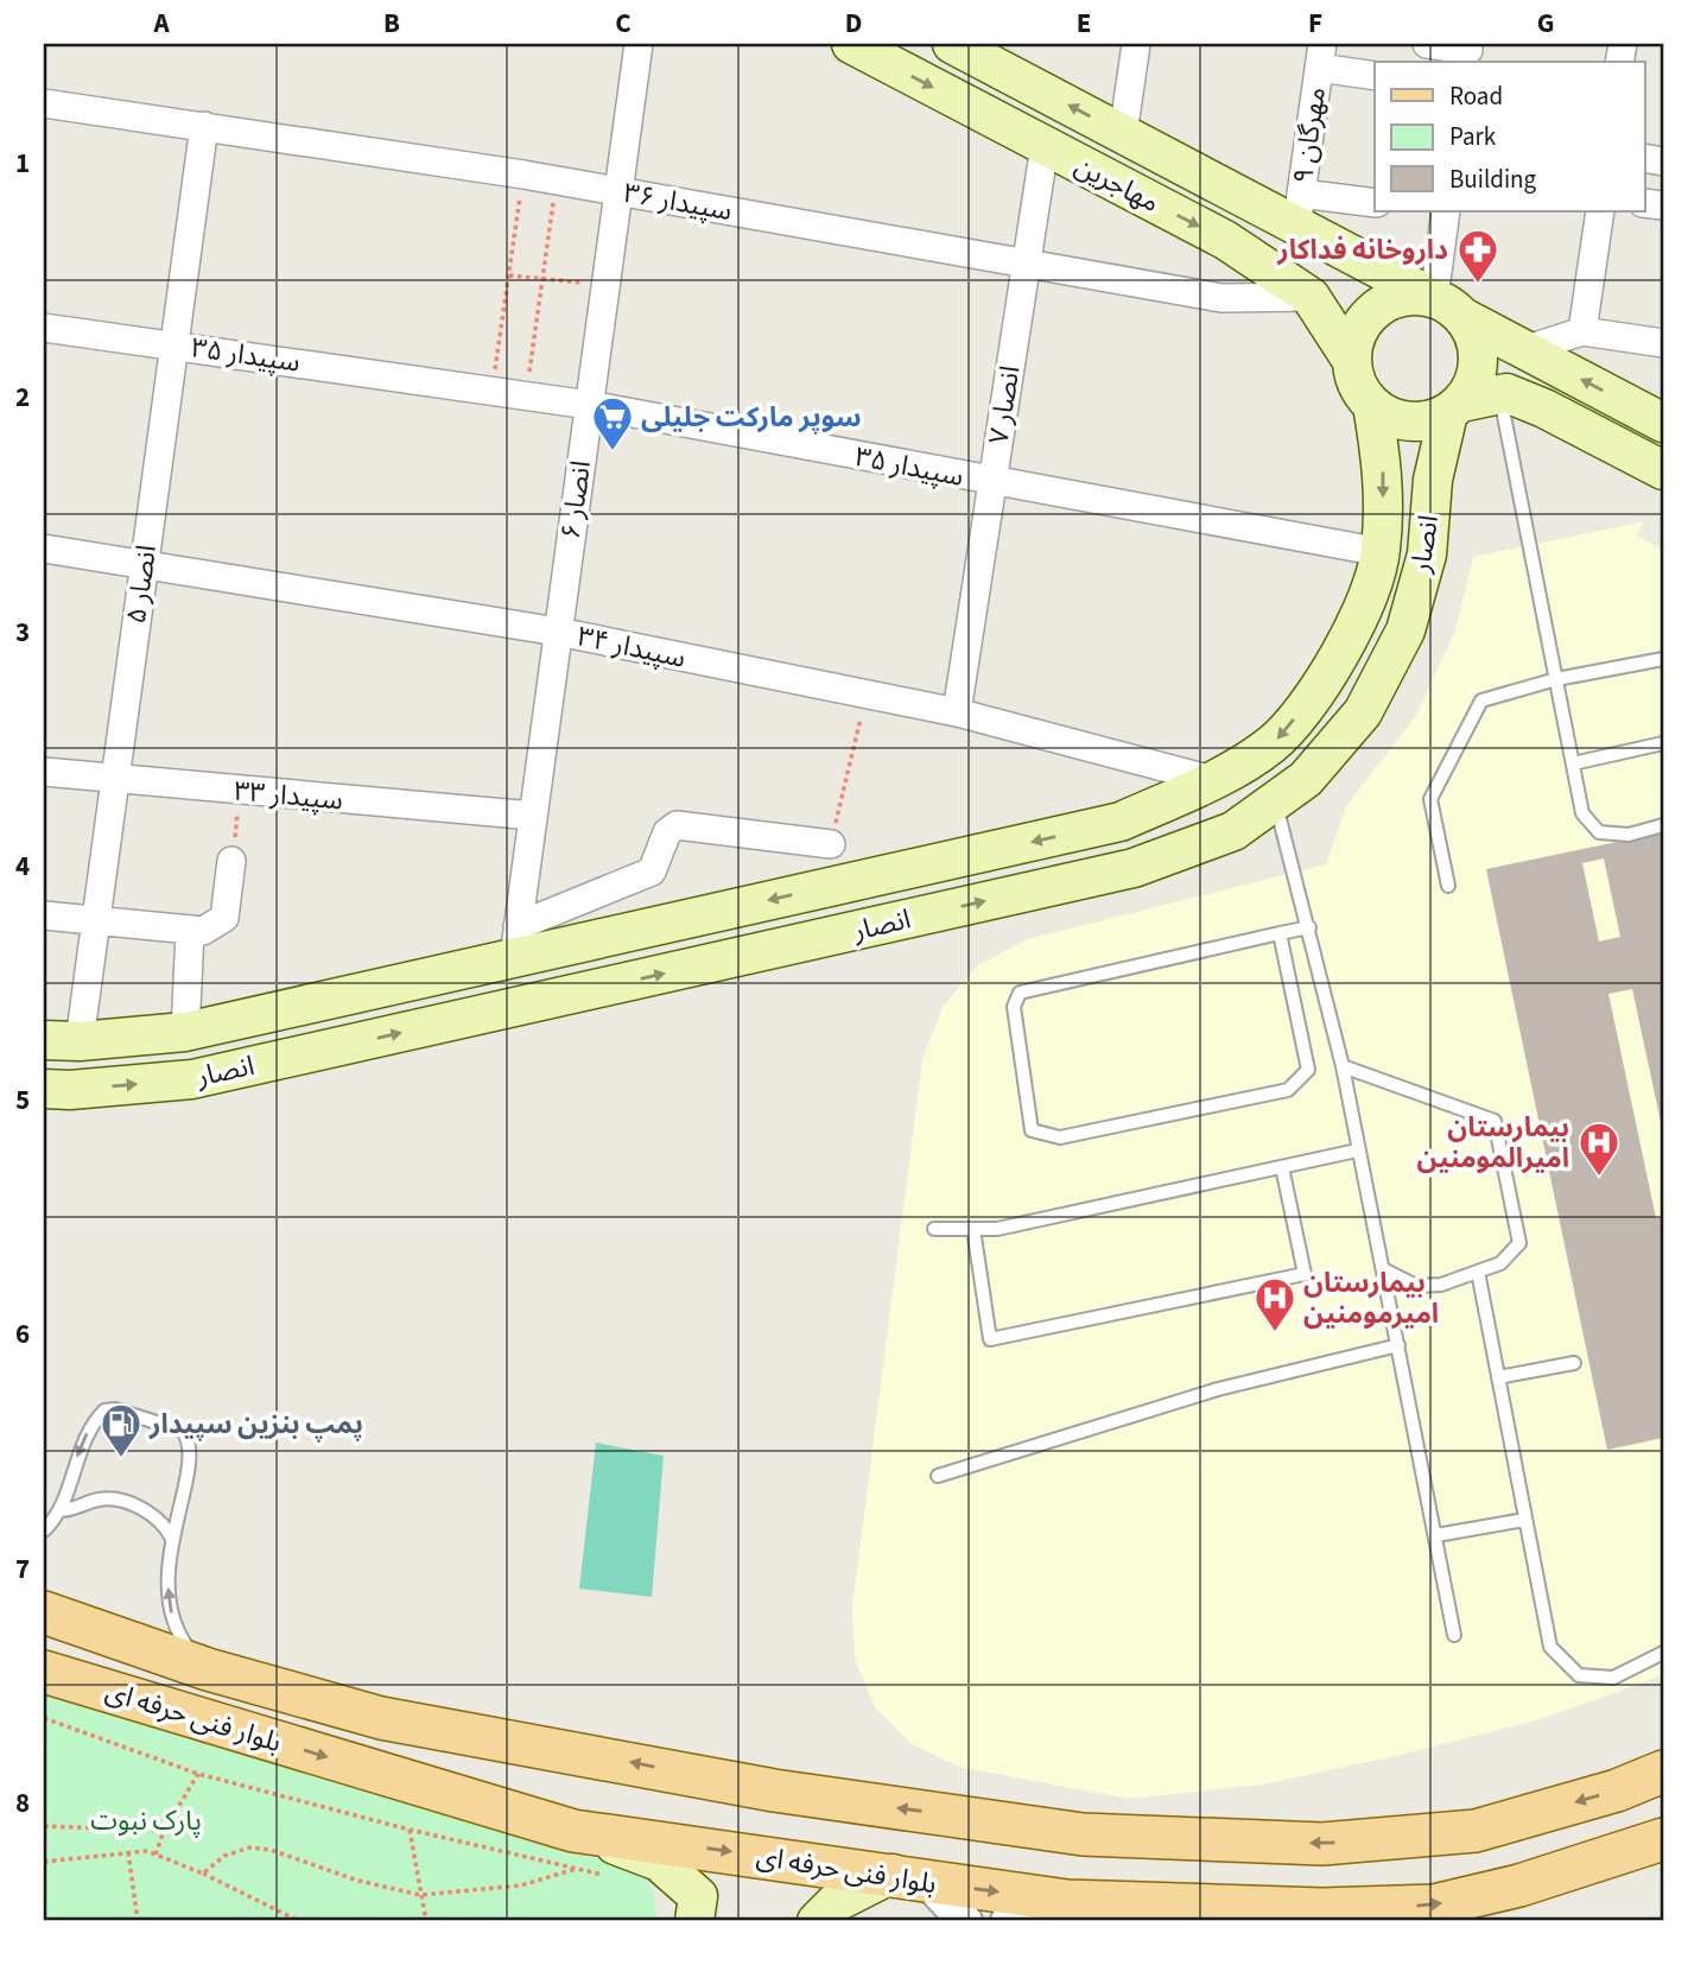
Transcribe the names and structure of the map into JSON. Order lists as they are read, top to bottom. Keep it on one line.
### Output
{"streets":{"main road":["مهاجرین","انصار","بلوار فنی حرفه ای"],"street":["مهرگان ۹","سپیدار ۳۶","سپیدار ۳۵","انصار ۷","انصار ۶","انصار ۵","سپیدار ۳۴","سپیدار ۳۳"]},"crossings":[["مهرگان ۹","مهاجرین"],["مهاجرین","سپیدار ۳۶"],["مهاجرین","انصار ۷"],["مهاجرین","انصار"],["سپیدار ۳۶","انصار ۷"],["سپیدار ۳۶","انصار ۶"],["سپیدار ۳۶","انصار ۵"],["سپیدار ۳۵","انصار ۷"],["سپیدار ۳۵","انصار ۶"],["سپیدار ۳۵","انصار"],["سپیدار ۳۵","انصار ۵"],["انصار ۷","سپیدار ۳۴"],["انصار ۶","انصار"],["انصار ۶","سپیدار ۳۴"],["انصار ۶","سپیدار ۳۳"],["انصار","انصار ۵"],["انصار","سپیدار ۳۴"],["انصار ۵","سپیدار ۳۴"],["انصار ۵","سپیدار ۳۳"]],"parks":["پارک نبوت"],"places":{"pharmacy":["داروخانه فداکار"],"supermarket":["سوپر مارکت جلیلی"],"hospital":["بیمارستان امیرالمومنین","بیمارستان امیرمومنین"],"fuel station":["پمپ بنزین سپیدار"]},"legend":["Road","Park","Building"],"grid":{"columns":["A","B","C","D","E","F","G"],"rows":["1","2","3","4","5","6","7","8"]}}
